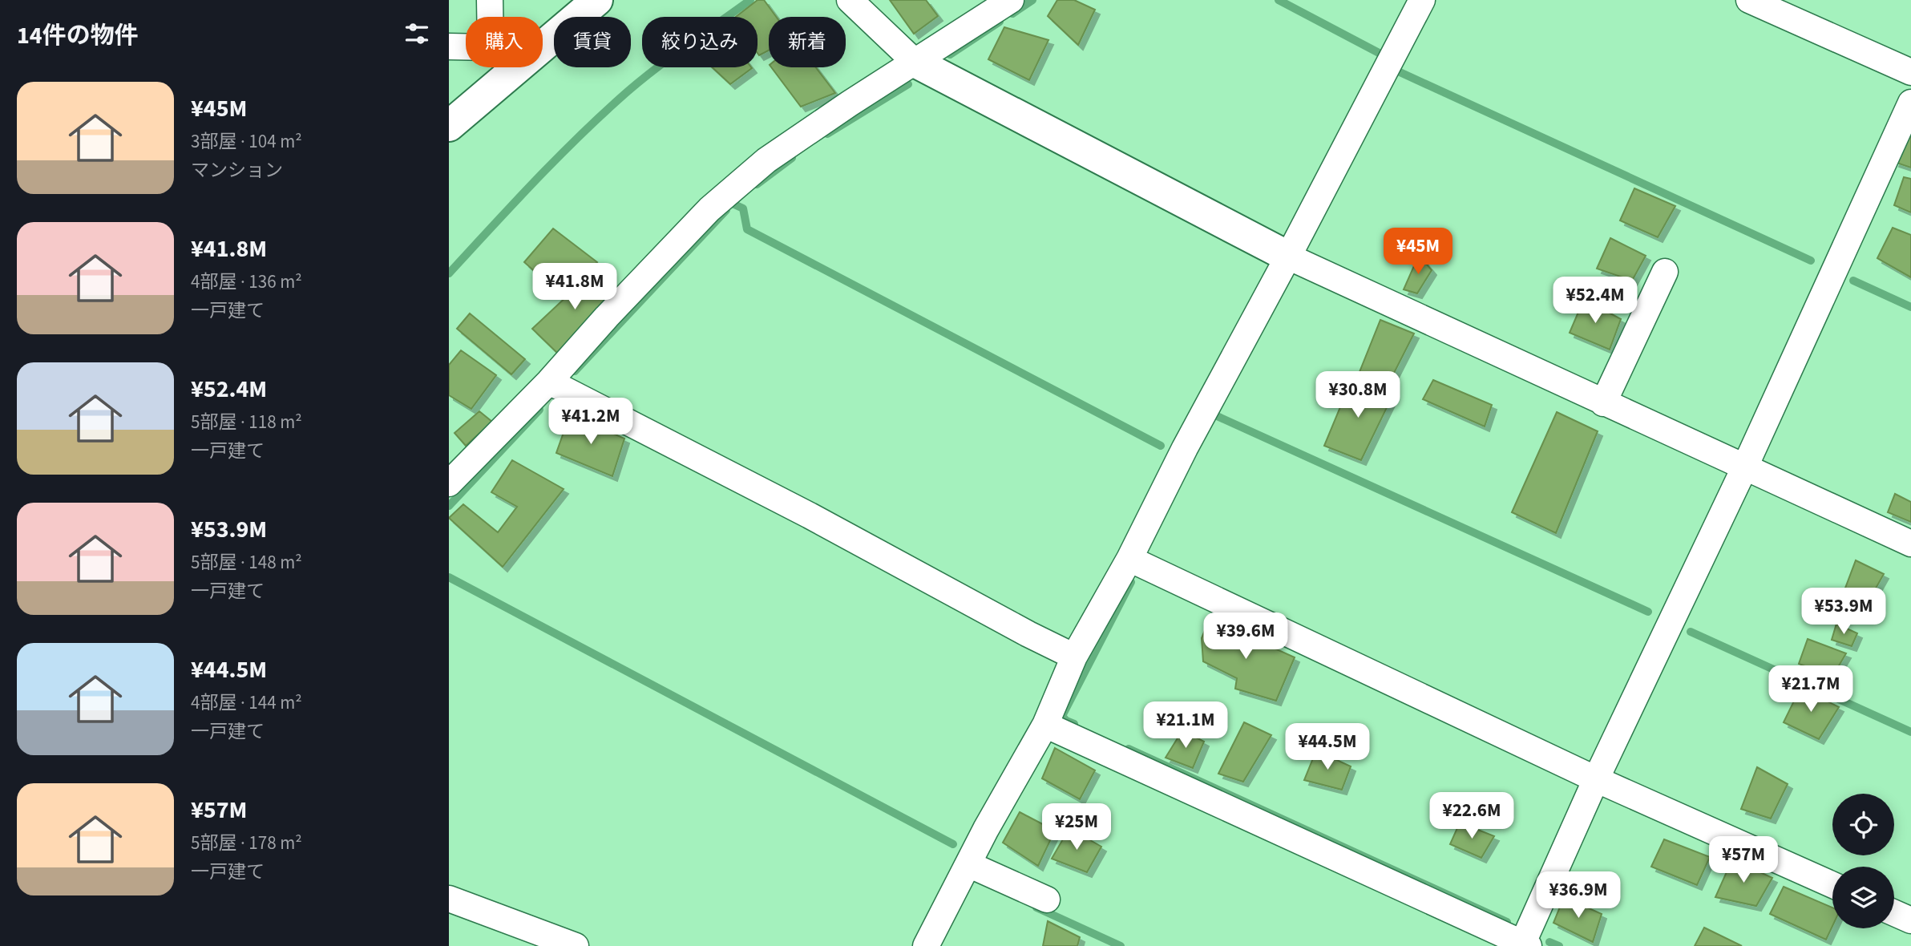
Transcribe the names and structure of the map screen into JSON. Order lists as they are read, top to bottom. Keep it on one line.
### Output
{"page":{"heading":"14件の物件","chip":["購入","賃貸","絞り込み","新着"],"list":[{"name":"¥45M","note":"3部屋 · 104 m² · マンション"},{"name":"¥41.8M","note":"4部屋 · 136 m² · 一戸建て"},{"name":"¥52.4M","note":"5部屋 · 118 m² · 一戸建て"},{"name":"¥53.9M","note":"5部屋 · 148 m² · 一戸建て"},{"name":"¥44.5M","note":"4部屋 · 144 m² · 一戸建て"},{"name":"¥57M","note":"5部屋 · 178 m² · 一戸建て"}],"price":["¥45M","¥41.8M","¥52.4M","¥30.8M","¥41.2M","¥53.9M","¥39.6M","¥21.7M","¥21.1M","¥44.5M","¥22.6M","¥25M","¥57M","¥36.9M"]}}
